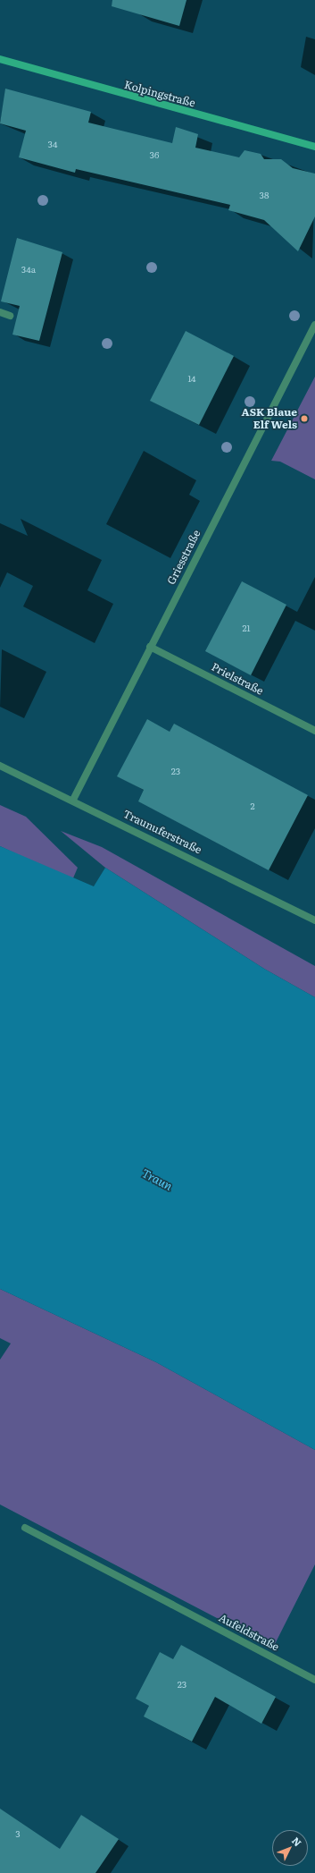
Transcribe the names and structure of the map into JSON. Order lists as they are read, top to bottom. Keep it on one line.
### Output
{"streets":{"street":["Kolpingstraße","Griesstraße","Prielstraße","Traunuferstraße","Aufeldstraße"]},"crossings":[["Griesstraße","Prielstraße"],["Griesstraße","Traunuferstraße"]],"water":["Traun"],"places":["ASK Blaue Elf Wels"],"house_numbers":["34","36","38","34a","14","21","23","2","23","3"],"north":"top right"}
